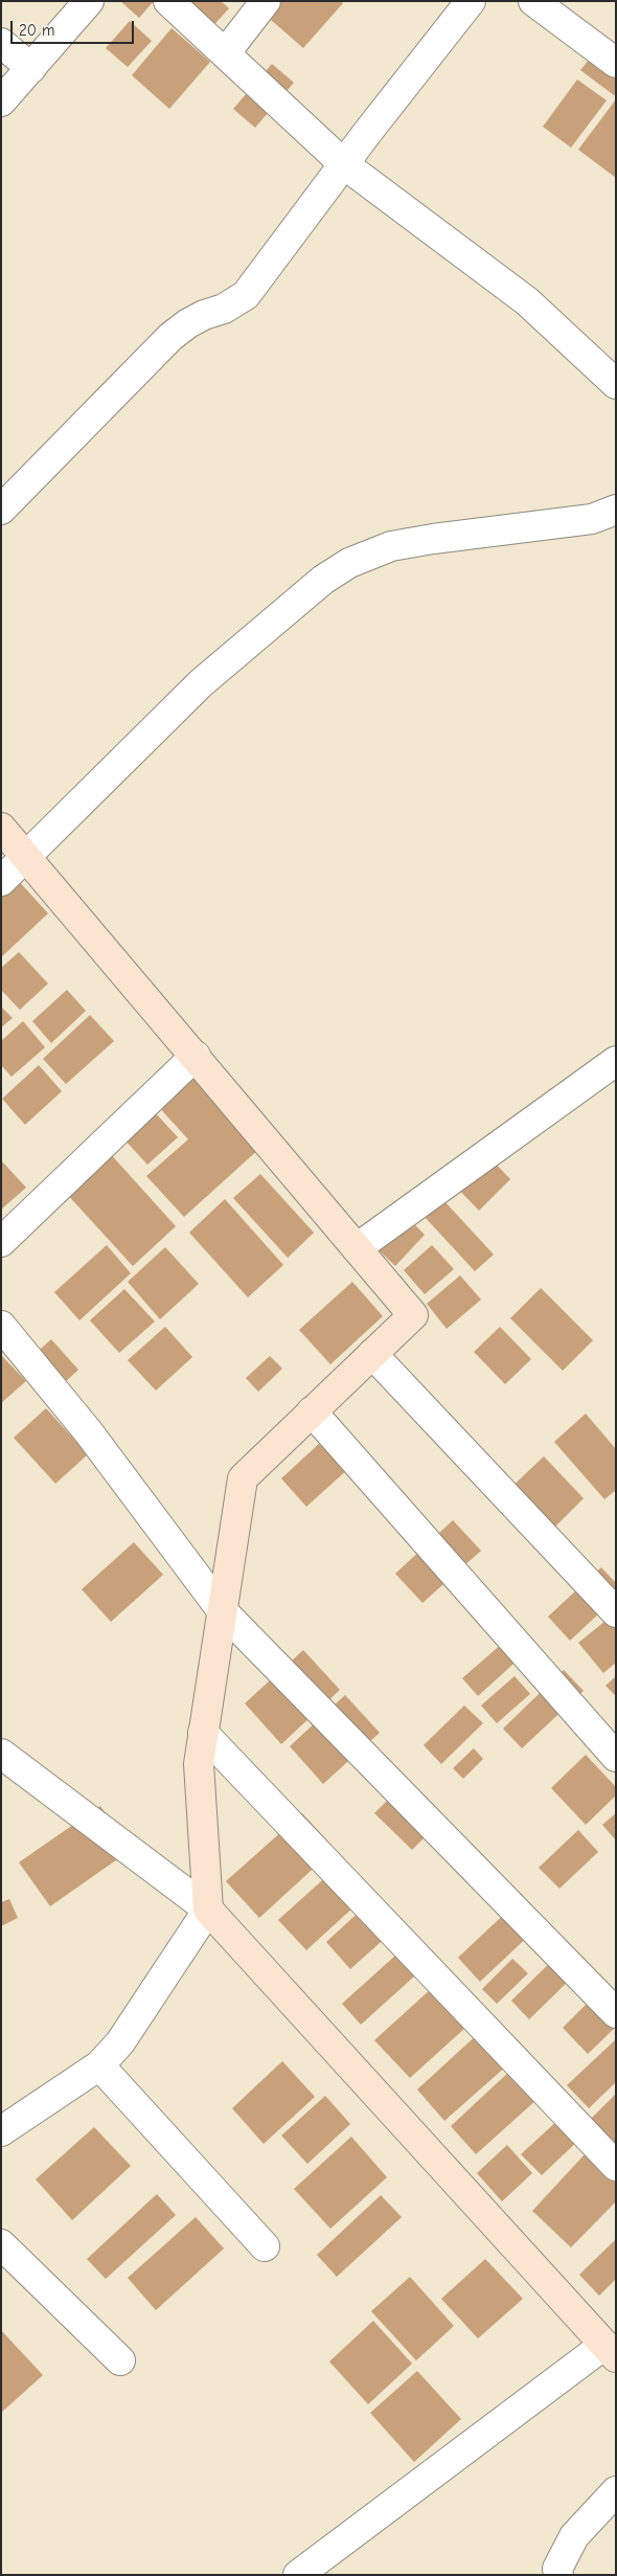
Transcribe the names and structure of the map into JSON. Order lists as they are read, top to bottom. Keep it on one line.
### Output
{"scale_bar":"20 m"}
